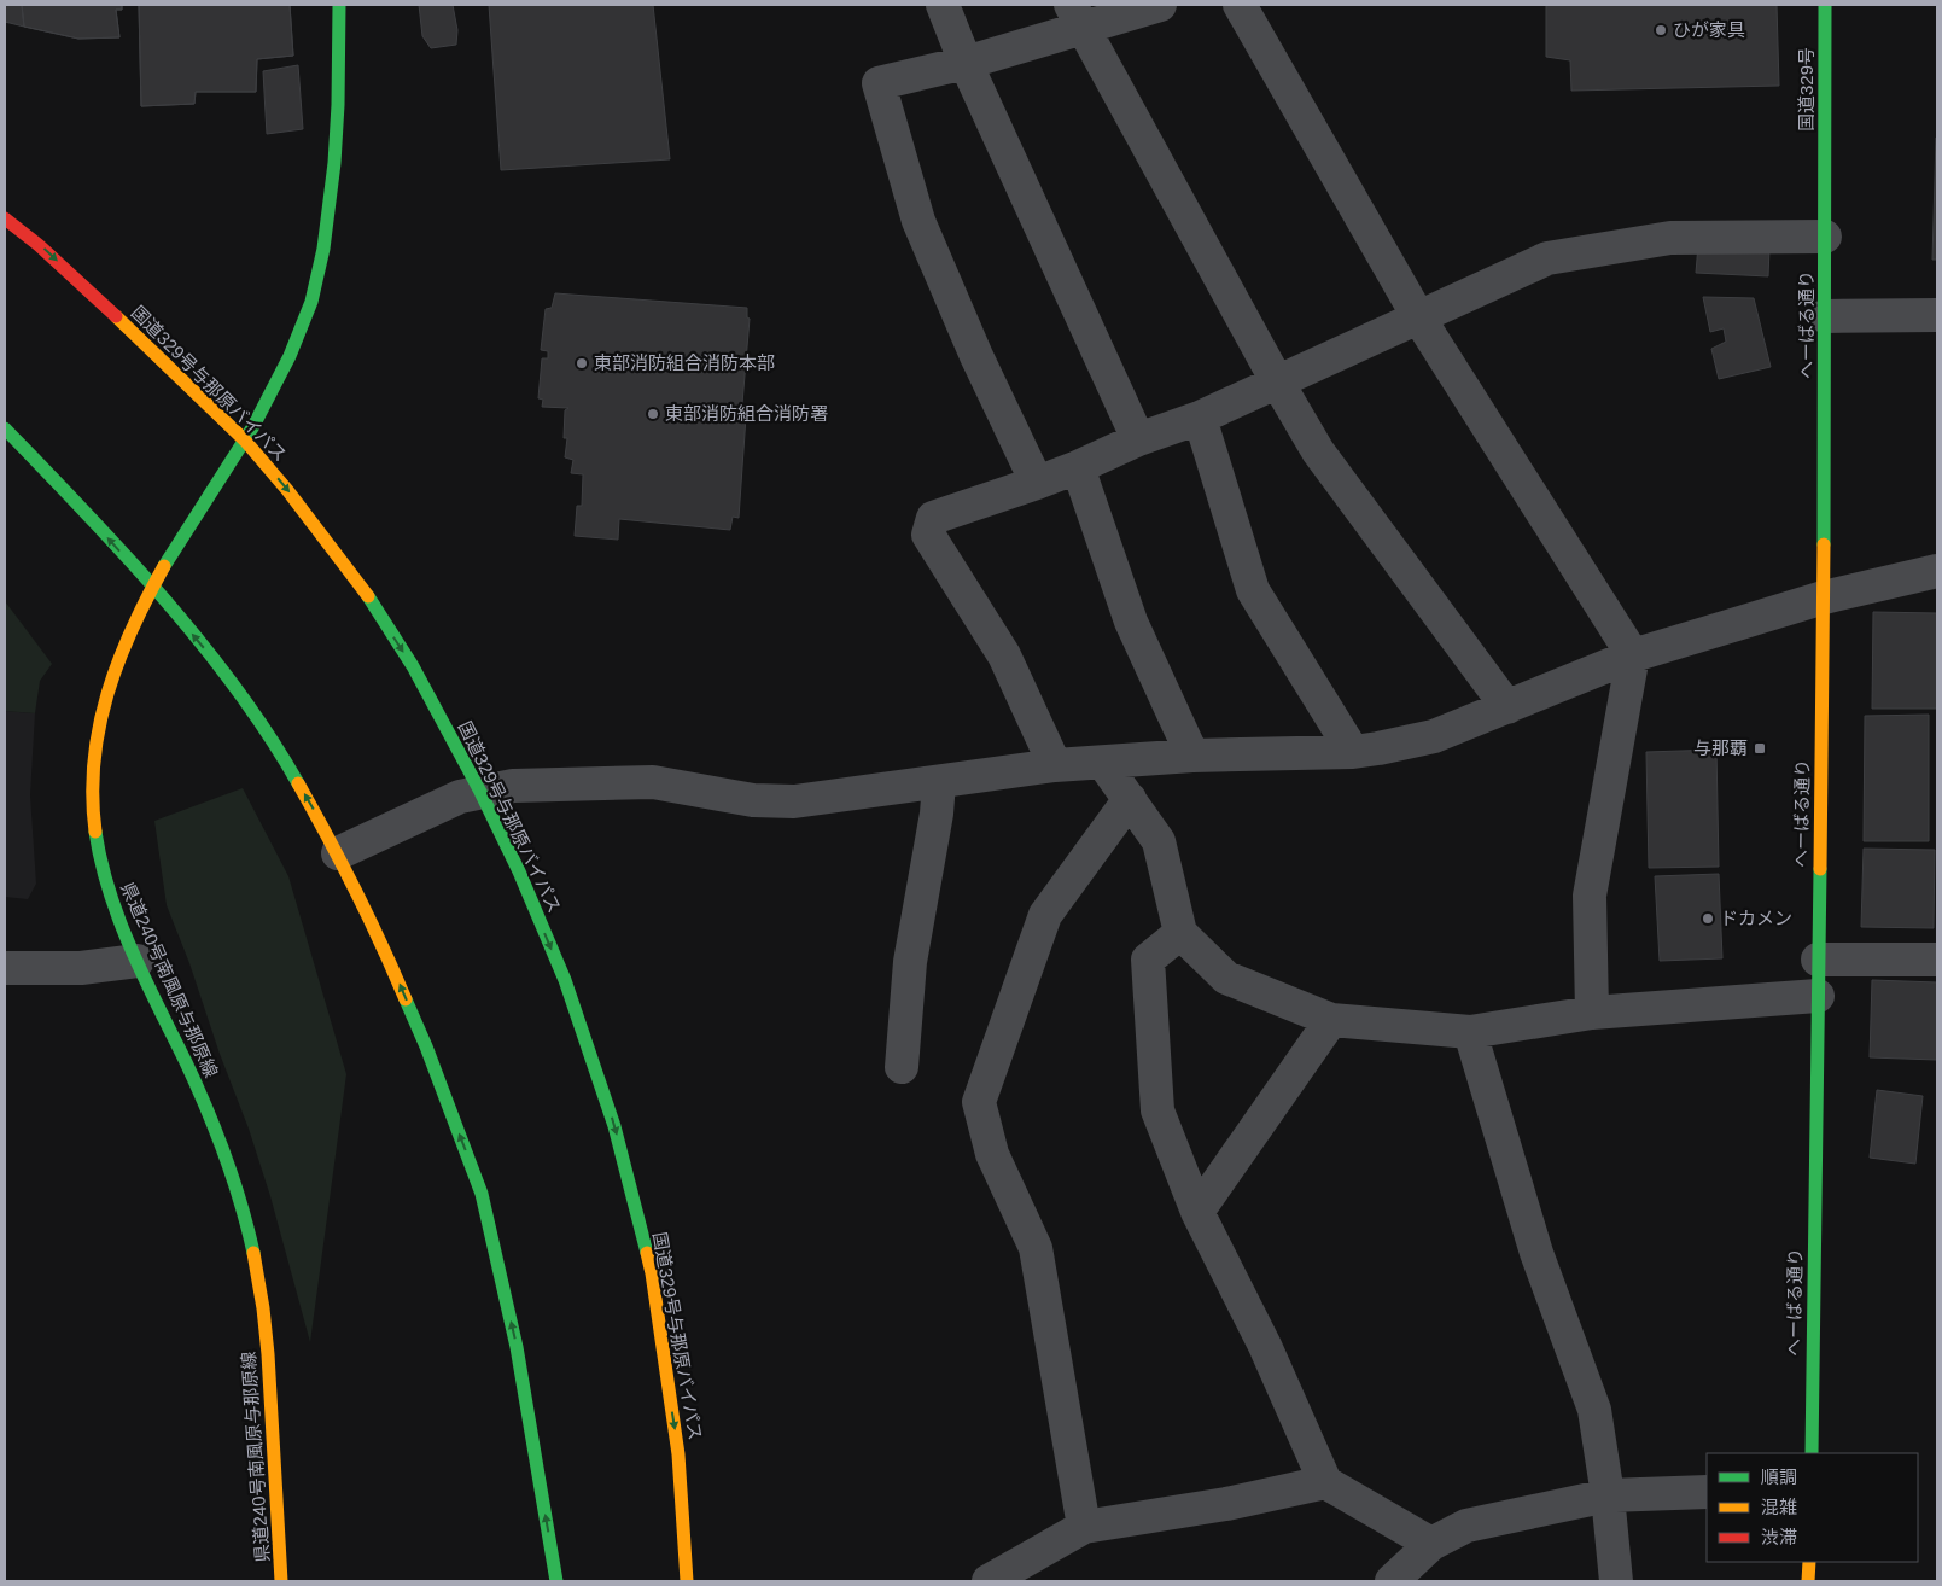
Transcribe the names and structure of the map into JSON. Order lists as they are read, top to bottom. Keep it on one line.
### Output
{"streets":{"main road":["国道329号","へーばる通り","国道329号与那原バイパス","県道240号南風原与那原線"]},"crossings":[["国道329号","へーばる通り"],["国道329号与那原バイパス","県道240号南風原与那原線"]],"one_way":["国道329号与那原バイパス"],"places":{"other":["ひが家具","東部消防組合消防本部","東部消防組合消防署","ドカメン"],"transit":["与那覇"]},"legend":["順調","混雑","渋滞"]}
